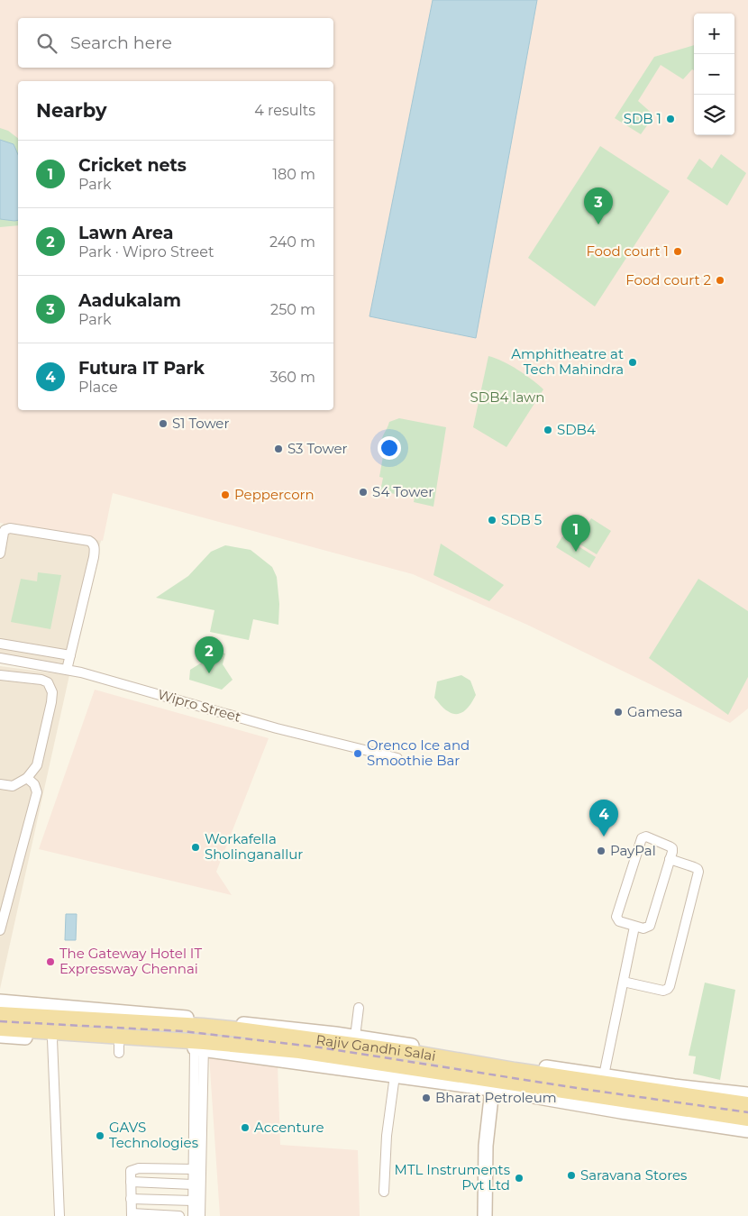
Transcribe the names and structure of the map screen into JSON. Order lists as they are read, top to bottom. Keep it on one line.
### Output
{"streets":{"main road":["Rajiv Gandhi Salai"],"street":["Wipro Street"]},"parks":["SDB4 lawn"],"places":["SDB 1","Food court 1","Food court 2","Amphitheatre at Tech Mahindra","S1 Tower","SDB4","S3 Tower","S4 Tower","Peppercorn","SDB 5","Gamesa","Orenco Ice and Smoothie Bar","Workafella Sholinganallur","PayPal","The Gateway Hotel IT Expressway Chennai","Bharat Petroleum","Accenture","GAVS Technologies","Saravana Stores","MTL Instruments Pvt Ltd"],"page":{"map_buttons":["+","−"],"search":"Search here","heading":["Nearby","4 results"],"list":[{"mark":"1","name":"Cricket nets","note":"Park","value":"180 m"},{"mark":"2","name":"Lawn Area","note":"Park · Wipro Street","value":"240 m"},{"mark":"3","name":"Aadukalam","note":"Park","value":"250 m"},{"mark":"4","name":"Futura IT Park","note":"Place","value":"360 m"}],"pins":["3","1","2","4"]}}
